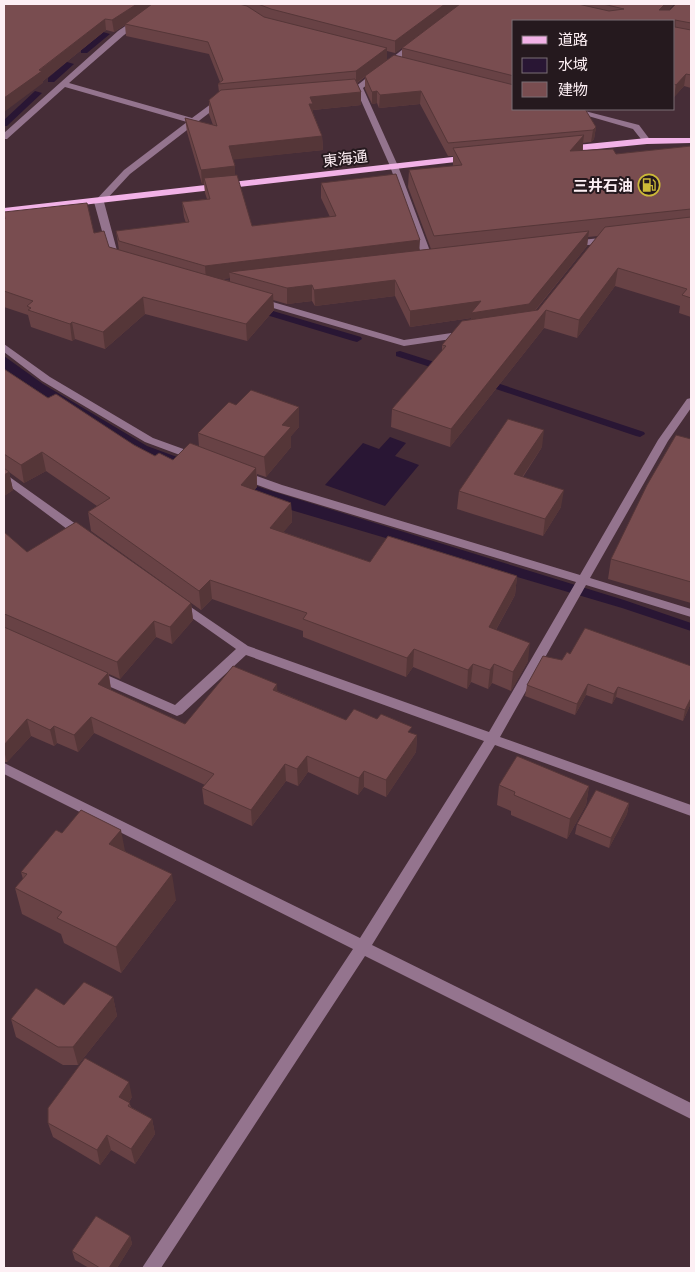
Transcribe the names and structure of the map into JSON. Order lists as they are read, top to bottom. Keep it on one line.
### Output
{"streets":{"main road":["東海通"]},"places":{"fuel station":["三井石油"]},"legend":["道路","水域","建物"]}
